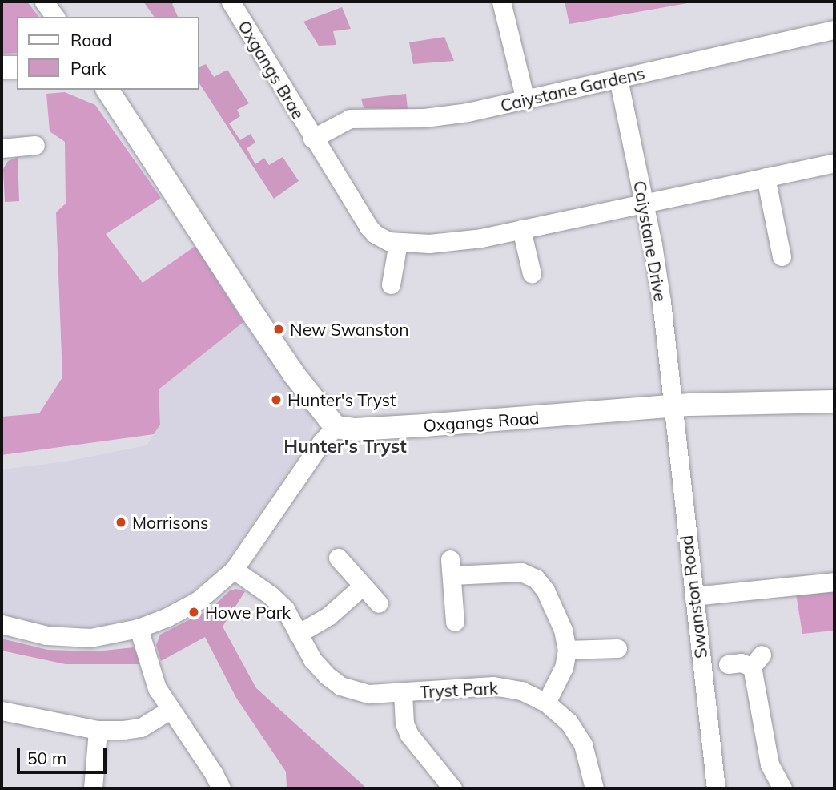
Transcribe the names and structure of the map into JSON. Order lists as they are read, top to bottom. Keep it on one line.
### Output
{"streets":{"main road":["Oxgangs Road"],"street":["Oxgangs Brae","Caiystane Gardens","Caiystane Drive","Swanston Road","Tryst Park"]},"crossings":[["Oxgangs Brae","Caiystane Gardens"],["Caiystane Gardens","Caiystane Drive"],["Caiystane Drive","Oxgangs Road"],["Caiystane Drive","Swanston Road"],["Oxgangs Road","Swanston Road"]],"districts":["Hunter's Tryst"],"places":["New Swanston","Hunter's Tryst","Morrisons","Howe Park"],"legend":["Road","Park"],"scale_bar":"50 m"}
